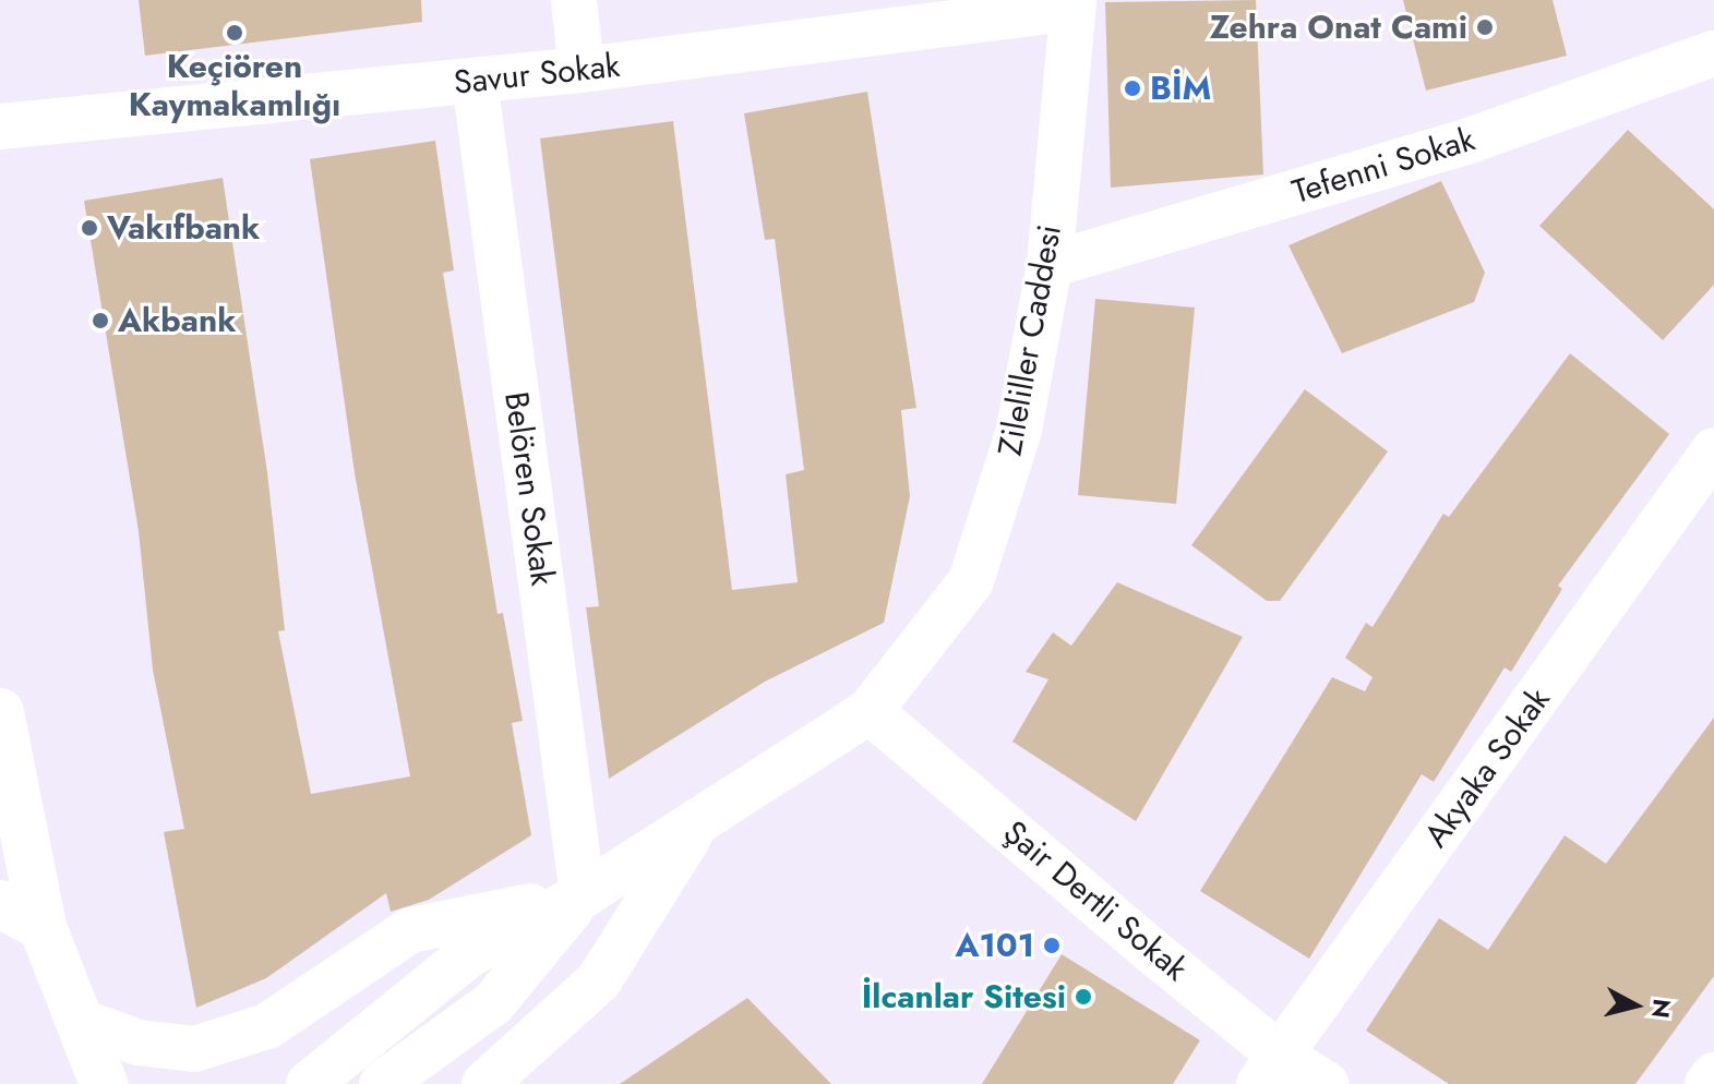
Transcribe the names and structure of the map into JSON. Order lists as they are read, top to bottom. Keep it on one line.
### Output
{"streets":{"street":["Savur Sokak","Tefenni Sokak","Zileliller Caddesi","Belören Sokak","Akyaka Sokak","Şair Dertli Sokak"]},"crossings":[["Savur Sokak","Zileliller Caddesi"],["Savur Sokak","Belören Sokak"],["Tefenni Sokak","Zileliller Caddesi"],["Zileliller Caddesi","Belören Sokak"],["Zileliller Caddesi","Şair Dertli Sokak"],["Akyaka Sokak","Şair Dertli Sokak"]],"places":["Zehra Onat Cami","Keçiören Kaymakamlığı","BİM","Vakıfbank","Akbank","A101","İlcanlar Sitesi"],"north":"right"}
